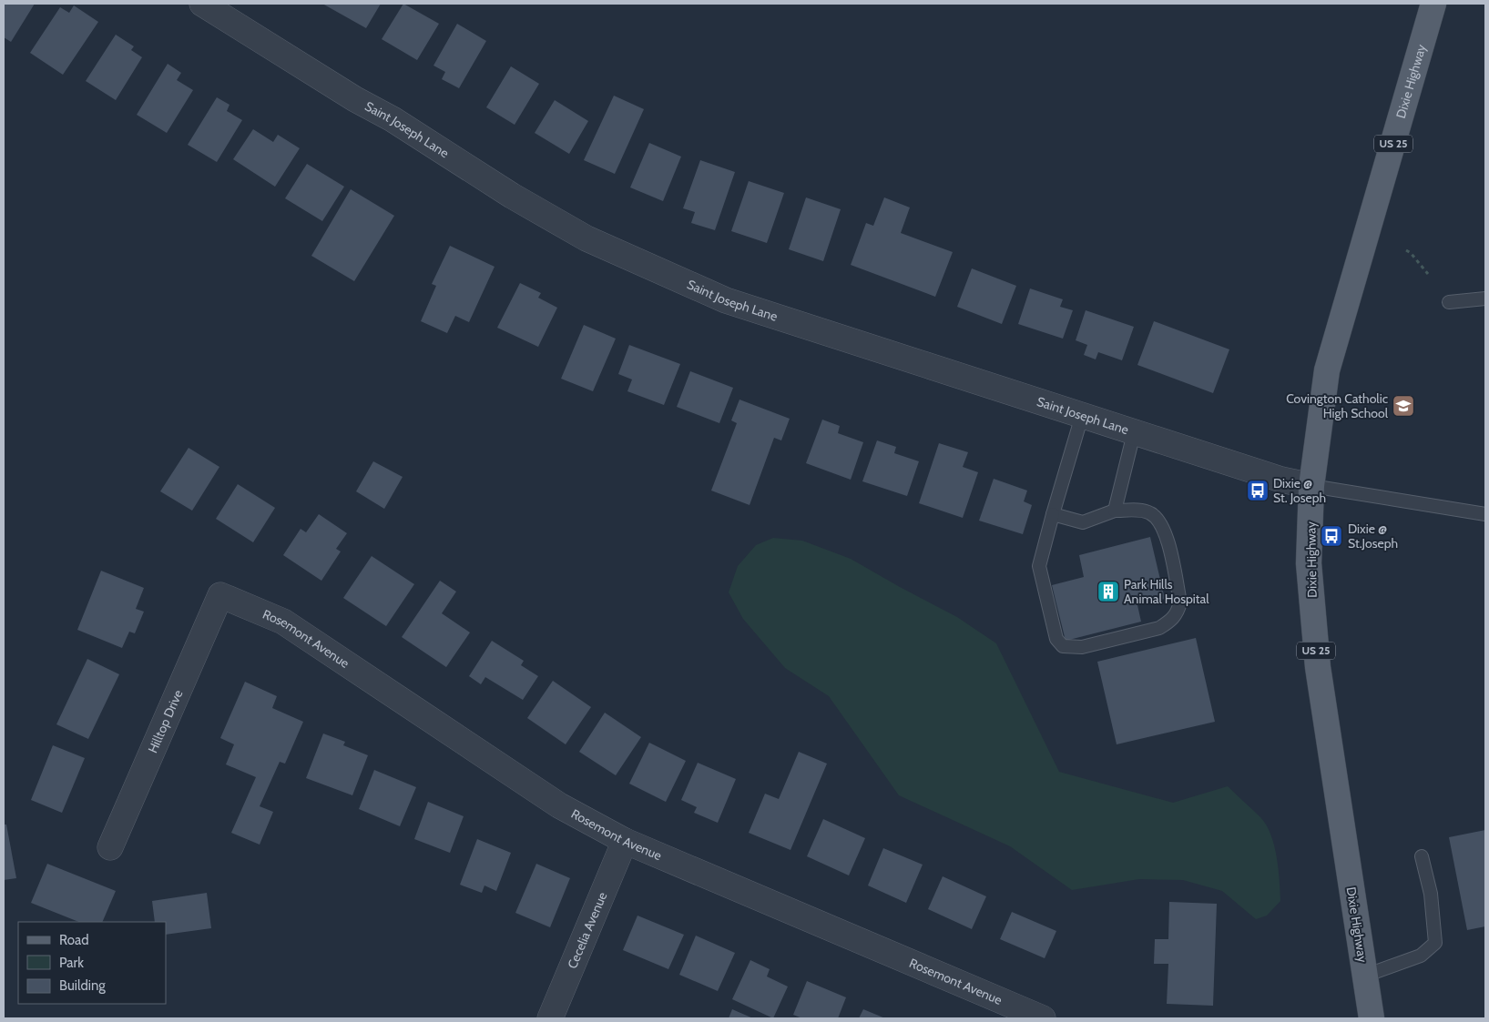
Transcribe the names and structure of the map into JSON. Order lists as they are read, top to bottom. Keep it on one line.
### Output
{"streets":{"main road":["Dixie Highway","US 25"],"street":["Saint Joseph Lane","Rosemont Avenue","Hilltop Drive","Cecelia Avenue"]},"crossings":[["Dixie Highway","Saint Joseph Lane"],["Rosemont Avenue","Hilltop Drive"],["Rosemont Avenue","Cecelia Avenue"]],"places":{"school or university":["Covington Catholic High School"],"bus stop":["Dixie @ St. Joseph","Dixie @ St.Joseph"],"building":["Park Hills Animal Hospital"]},"legend":["Road","Park","Building"]}
